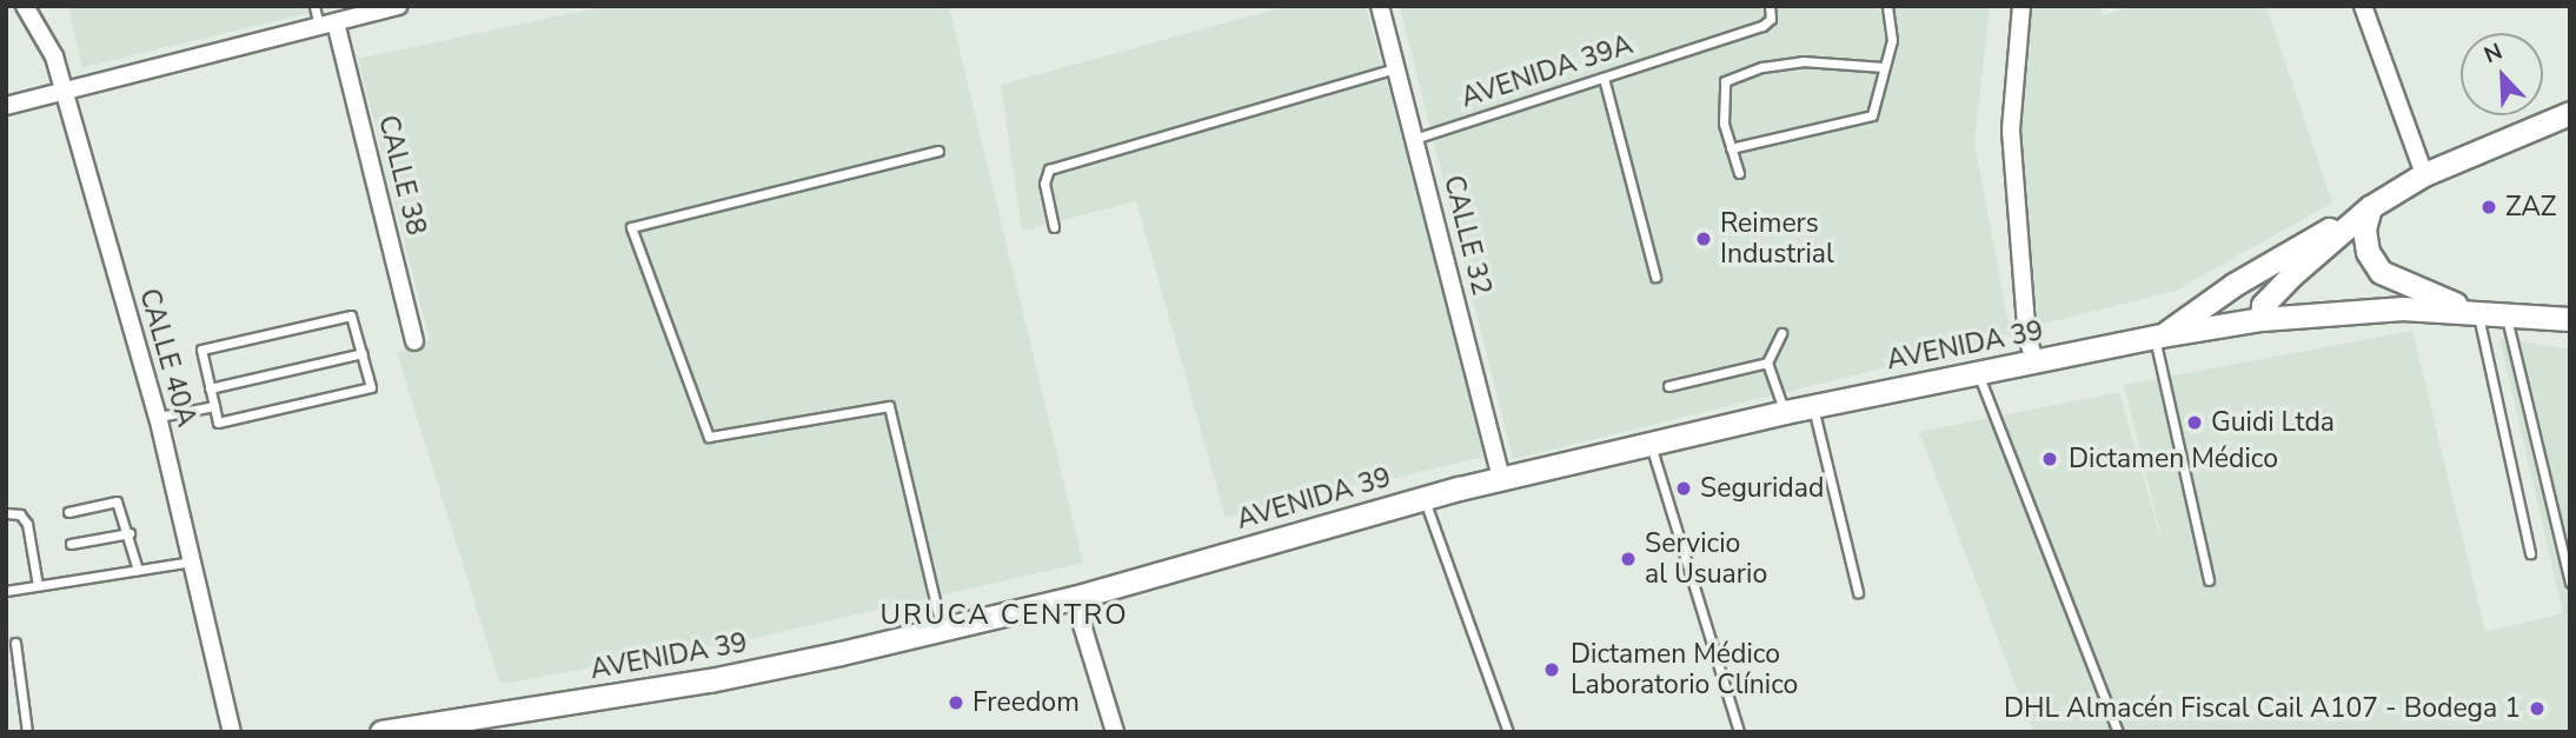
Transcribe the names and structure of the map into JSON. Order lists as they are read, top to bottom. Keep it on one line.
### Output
{"streets":{"main road":["AVENIDA 39"],"street":["CALLE 38","CALLE 32","CALLE 40A"],"lane":["AVENIDA 39A"]},"crossings":[["AVENIDA 39A","CALLE 32"],["CALLE 32","AVENIDA 39"]],"districts":["URUCA CENTRO"],"places":["ZAZ","Reimers Industrial","Guidi Ltda","Dictamen Médico","Seguridad","Servicio al Usuario","Dictamen Médico Laboratorio Clínico","Freedom","DHL Almacén Fiscal Cail A107 - Bodega 1"],"north":"top left"}
